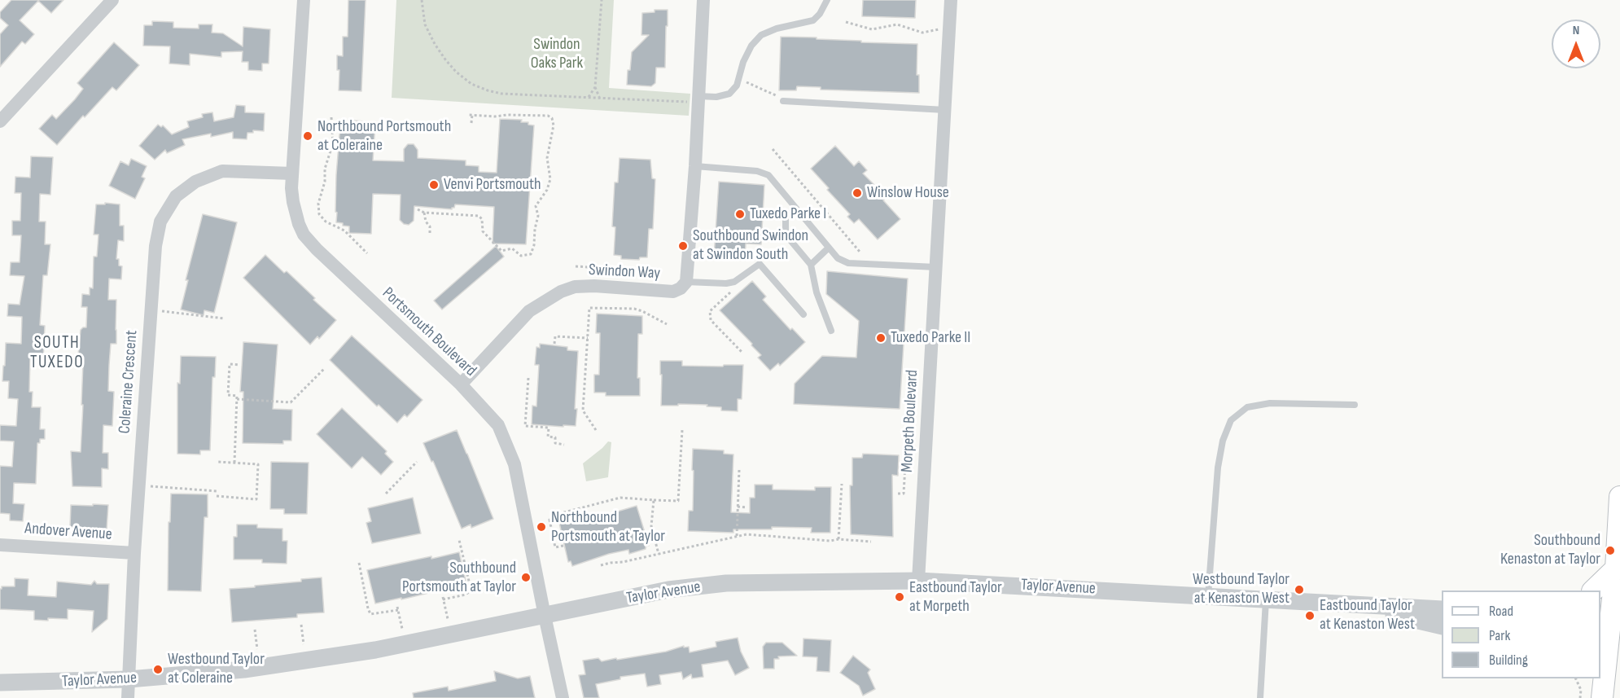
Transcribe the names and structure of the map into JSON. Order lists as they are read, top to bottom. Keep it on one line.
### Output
{"streets":{"street":["Swindon Way","Portsmouth Boulevard","Coleraine Crescent","Morpeth Boulevard","Andover Avenue","Taylor Avenue"]},"crossings":[["Swindon Way","Portsmouth Boulevard"],["Portsmouth Boulevard","Coleraine Crescent"],["Portsmouth Boulevard","Taylor Avenue"],["Coleraine Crescent","Andover Avenue"],["Coleraine Crescent","Taylor Avenue"],["Morpeth Boulevard","Taylor Avenue"]],"districts":["SOUTH TUXEDO"],"parks":["Swindon Oaks Park"],"places":["Northbound Portsmouth at Coleraine","Venvi Portsmouth","Winslow House","Tuxedo Parke I","Southbound Swindon at Swindon South","Tuxedo Parke II","Northbound Portsmouth at Taylor","Southbound Kenaston at Taylor","Southbound Portsmouth at Taylor","Westbound Taylor at Kenaston West","Eastbound Taylor at Morpeth","Eastbound Taylor at Kenaston West","Westbound Taylor at Coleraine"],"legend":["Road","Park","Building"],"north":"top"}
